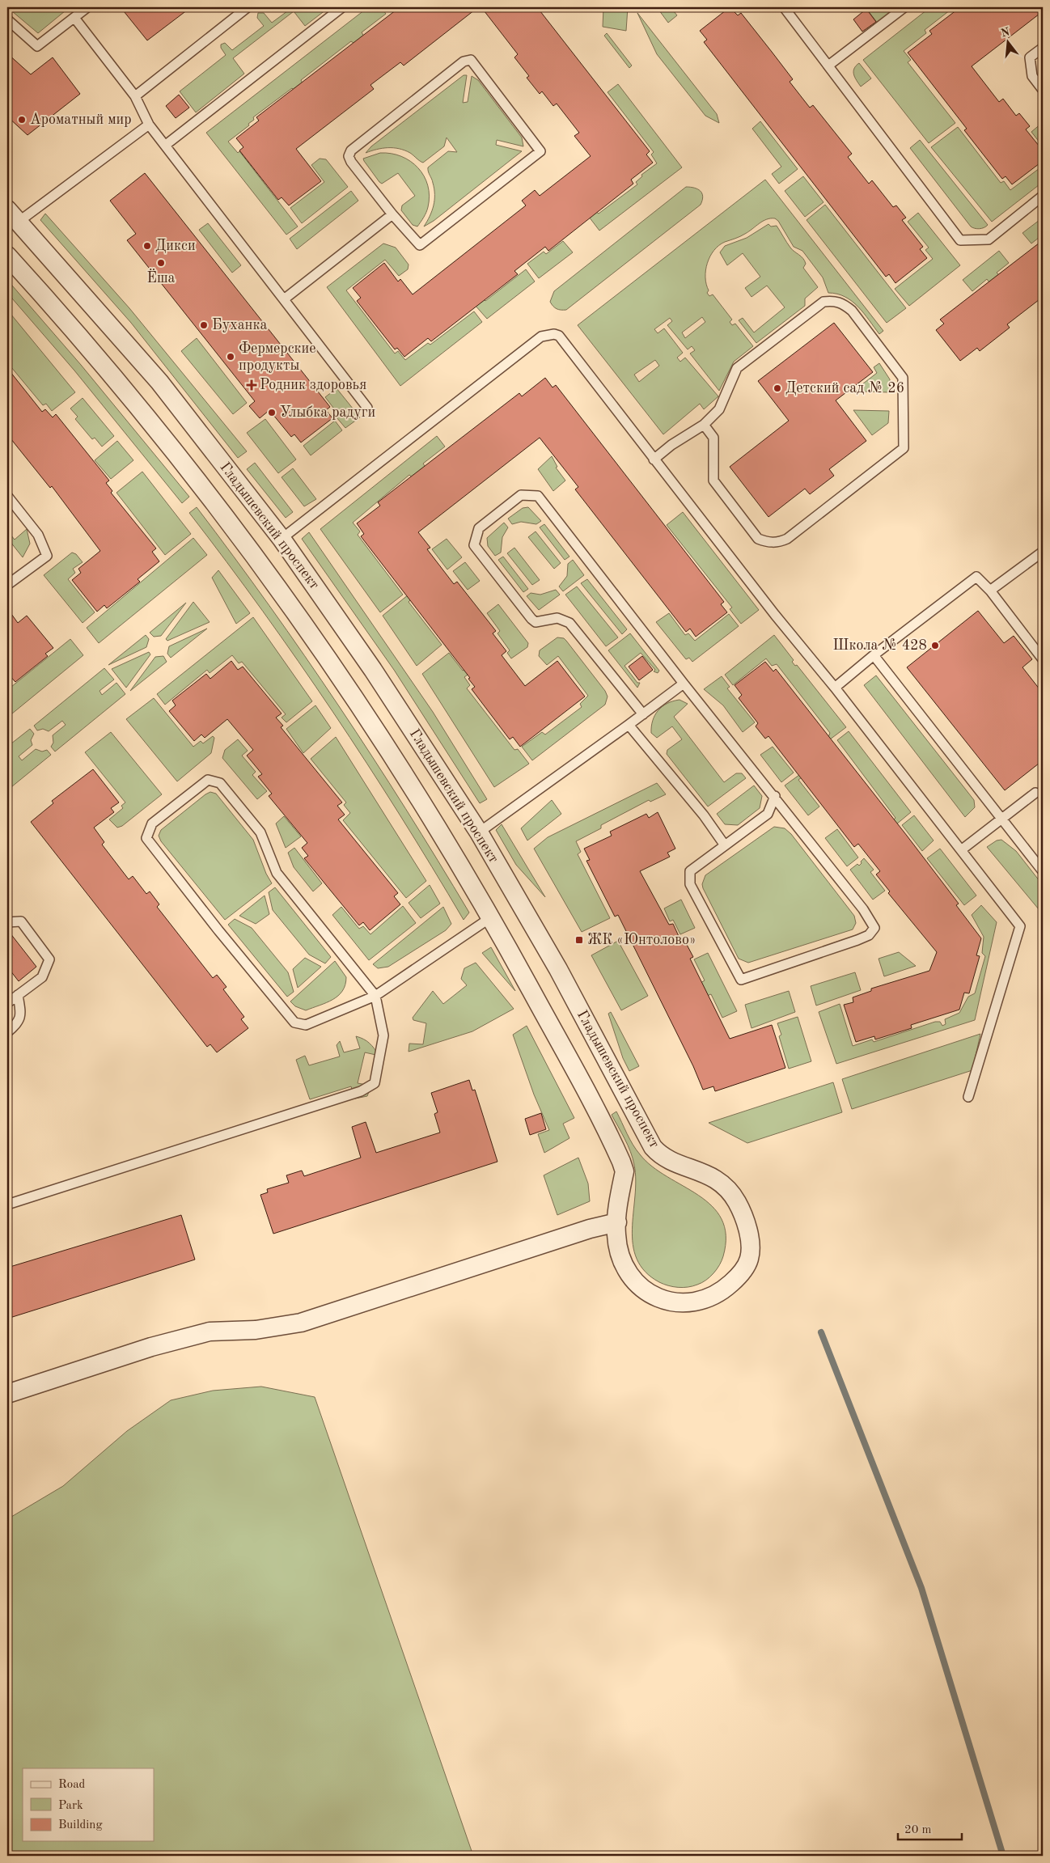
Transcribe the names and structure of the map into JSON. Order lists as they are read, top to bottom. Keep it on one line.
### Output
{"streets":{"street":["Гладышевский проспект"]},"places":{"other":["Ароматный мир","Дикси","Ёша","Буханка","Фермерские продукты","Детский сад № 26","Улыбка радуги","Школа № 428"],"health":["Родник здоровья"],"transit":["ЖК «Юнтолово»"]},"legend":["Road","Park","Building"],"scale_bar":"20 m","north":"top"}
